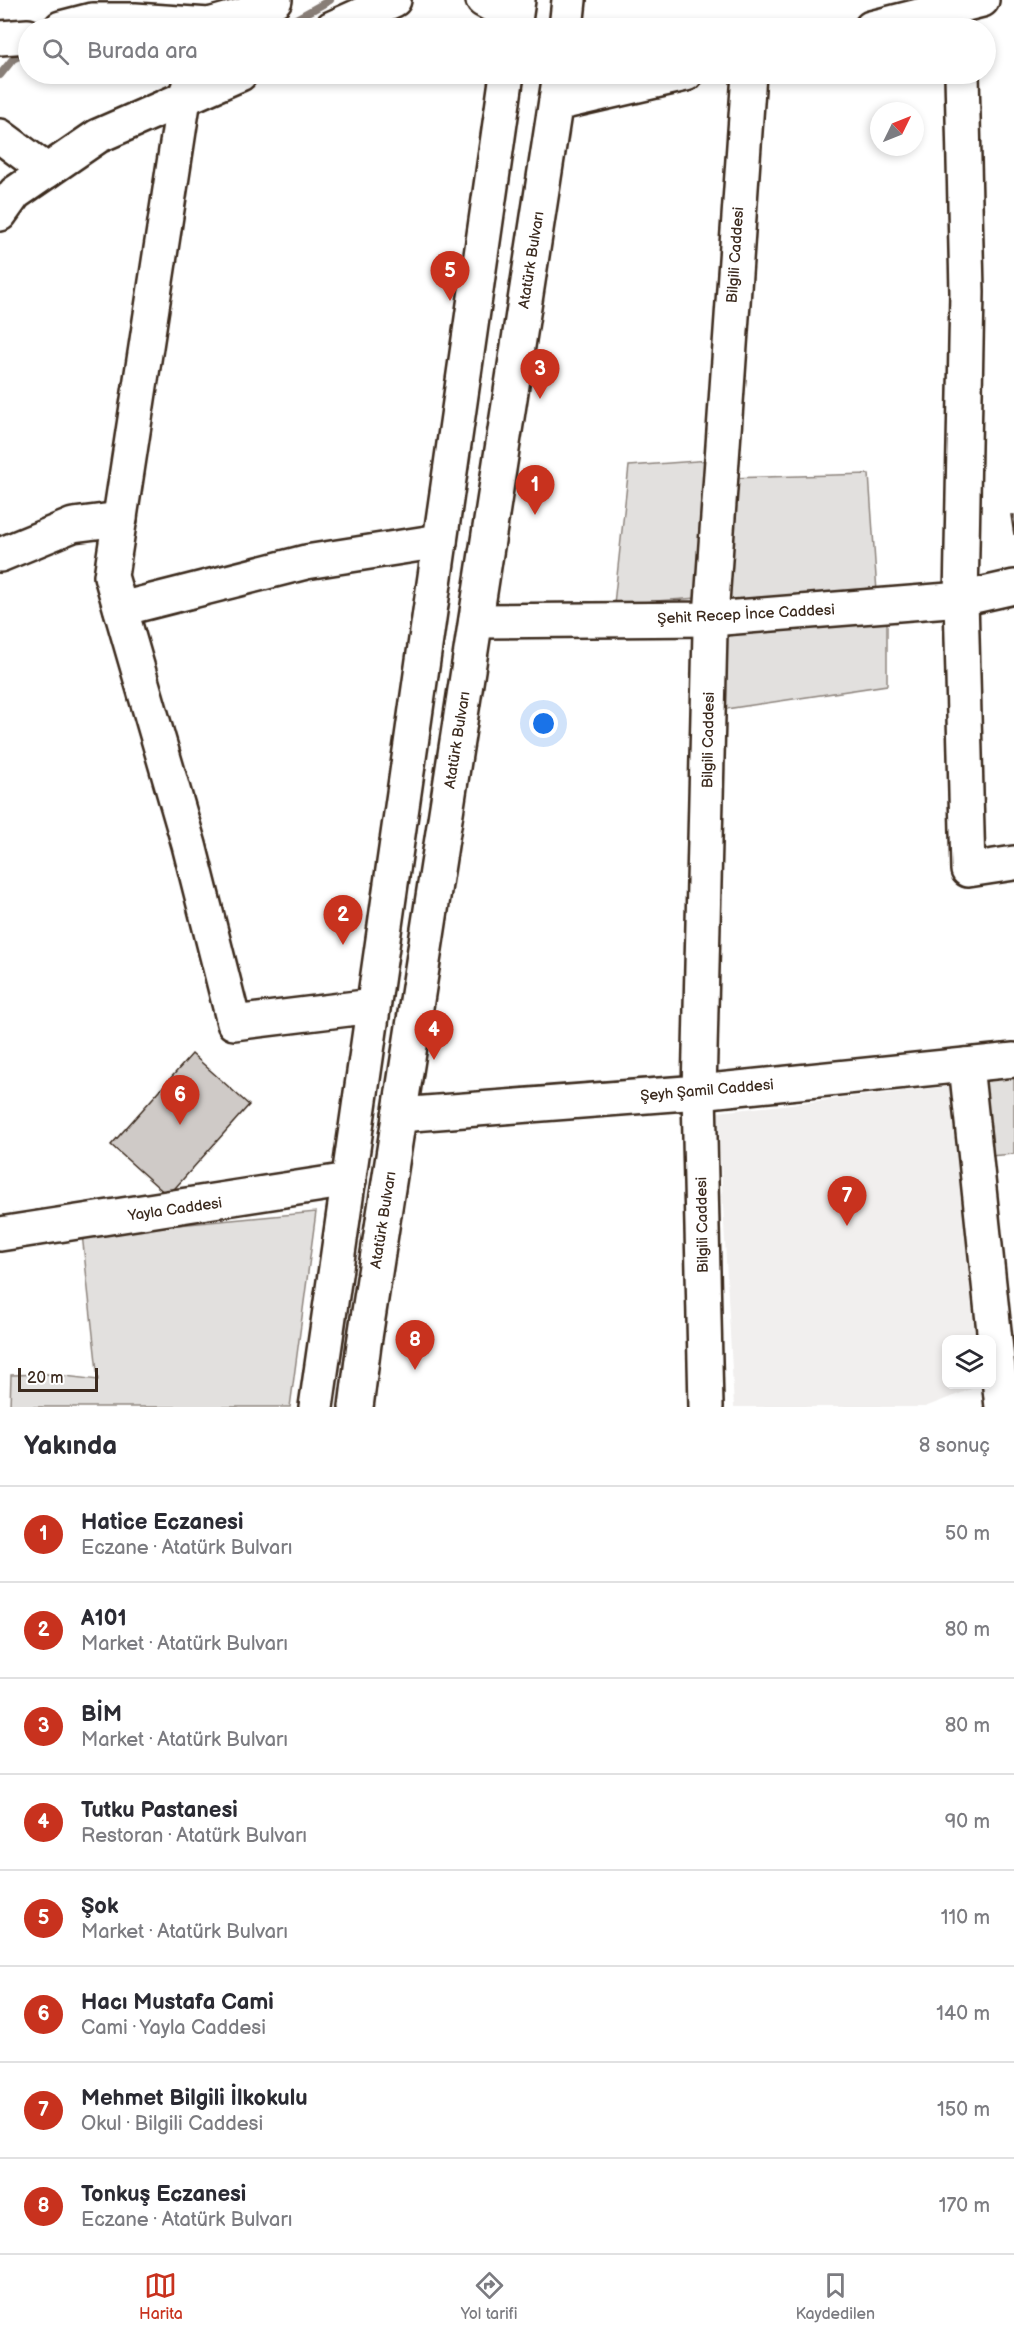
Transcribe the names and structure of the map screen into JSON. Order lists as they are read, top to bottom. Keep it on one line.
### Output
{"streets":{"street":["Bilgili Caddesi","Atatürk Bulvarı","Şehit Recep İnce Caddesi","Şeyh Şamil Caddesi","Yayla Caddesi"]},"crossings":[["Bilgili Caddesi","Şehit Recep İnce Caddesi"],["Bilgili Caddesi","Şeyh Şamil Caddesi"],["Atatürk Bulvarı","Şehit Recep İnce Caddesi"],["Atatürk Bulvarı","Şeyh Şamil Caddesi"]],"scale_bar":"20 m","north":"top right","page":{"search":"Burada ara","pins":["5","3","1","2","4","6","7","8"],"scale":"20 m","heading":["Yakında","8 sonuç"],"list":[{"mark":"1","name":"Hatice Eczanesi","note":"Eczane · Atatürk Bulvarı","value":"50 m"},{"mark":"2","name":"A101","note":"Market · Atatürk Bulvarı","value":"80 m"},{"mark":"3","name":"BİM","note":"Market · Atatürk Bulvarı","value":"80 m"},{"mark":"4","name":"Tutku Pastanesi","note":"Restoran · Atatürk Bulvarı","value":"90 m"},{"mark":"5","name":"Şok","note":"Market · Atatürk Bulvarı","value":"110 m"},{"mark":"6","name":"Hacı Mustafa Cami","note":"Cami · Yayla Caddesi","value":"140 m"},{"mark":"7","name":"Mehmet Bilgili İlkokulu","note":"Okul · Bilgili Caddesi","value":"150 m"},{"mark":"8","name":"Tonkuş Eczanesi","note":"Eczane · Atatürk Bulvarı","value":"170 m"}],"nav":["Harita","Yol tarifi","Kaydedilen"]}}
